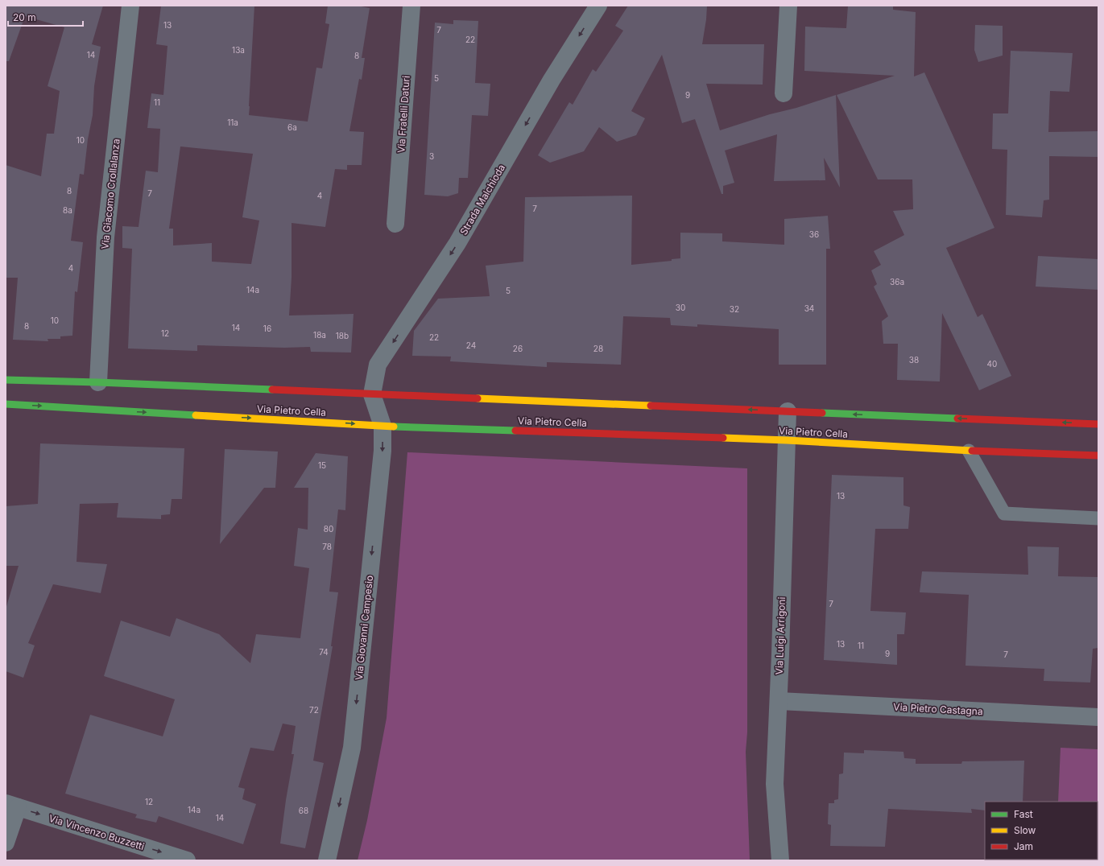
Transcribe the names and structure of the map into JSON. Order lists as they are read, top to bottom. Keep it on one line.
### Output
{"streets":{"main road":["Via Pietro Cella"],"street":["Via Fratelli Daturi","Via Giacomo Crollalanza","Strada Malchioda","Via Giovanni Campesio","Via Luigi Arrigoni","Via Pietro Castagna","Via Vincenzo Buzzetti"]},"crossings":[["Via Giacomo Crollalanza","Via Pietro Cella"],["Strada Malchioda","Via Pietro Cella"],["Strada Malchioda","Via Giovanni Campesio"],["Via Pietro Cella","Via Giovanni Campesio"],["Via Pietro Cella","Via Luigi Arrigoni"],["Via Luigi Arrigoni","Via Pietro Castagna"]],"one_way":["Strada Malchioda","Via Giovanni Campesio","Via Vincenzo Buzzetti"],"house_numbers":["13","7","22","13a","14","8","5","9","11","11a","6a","10","3","8","7","4","7","8a","36","4","36a","14a","5","30","34","32","10","8","14","16","12","18a","18b","22","24","26","28","38","40","15","13","80","78","7","13","11","74","9","7","72","12","14a","68","14"],"legend":["Fast","Slow","Jam"],"scale_bar":"20 m"}
